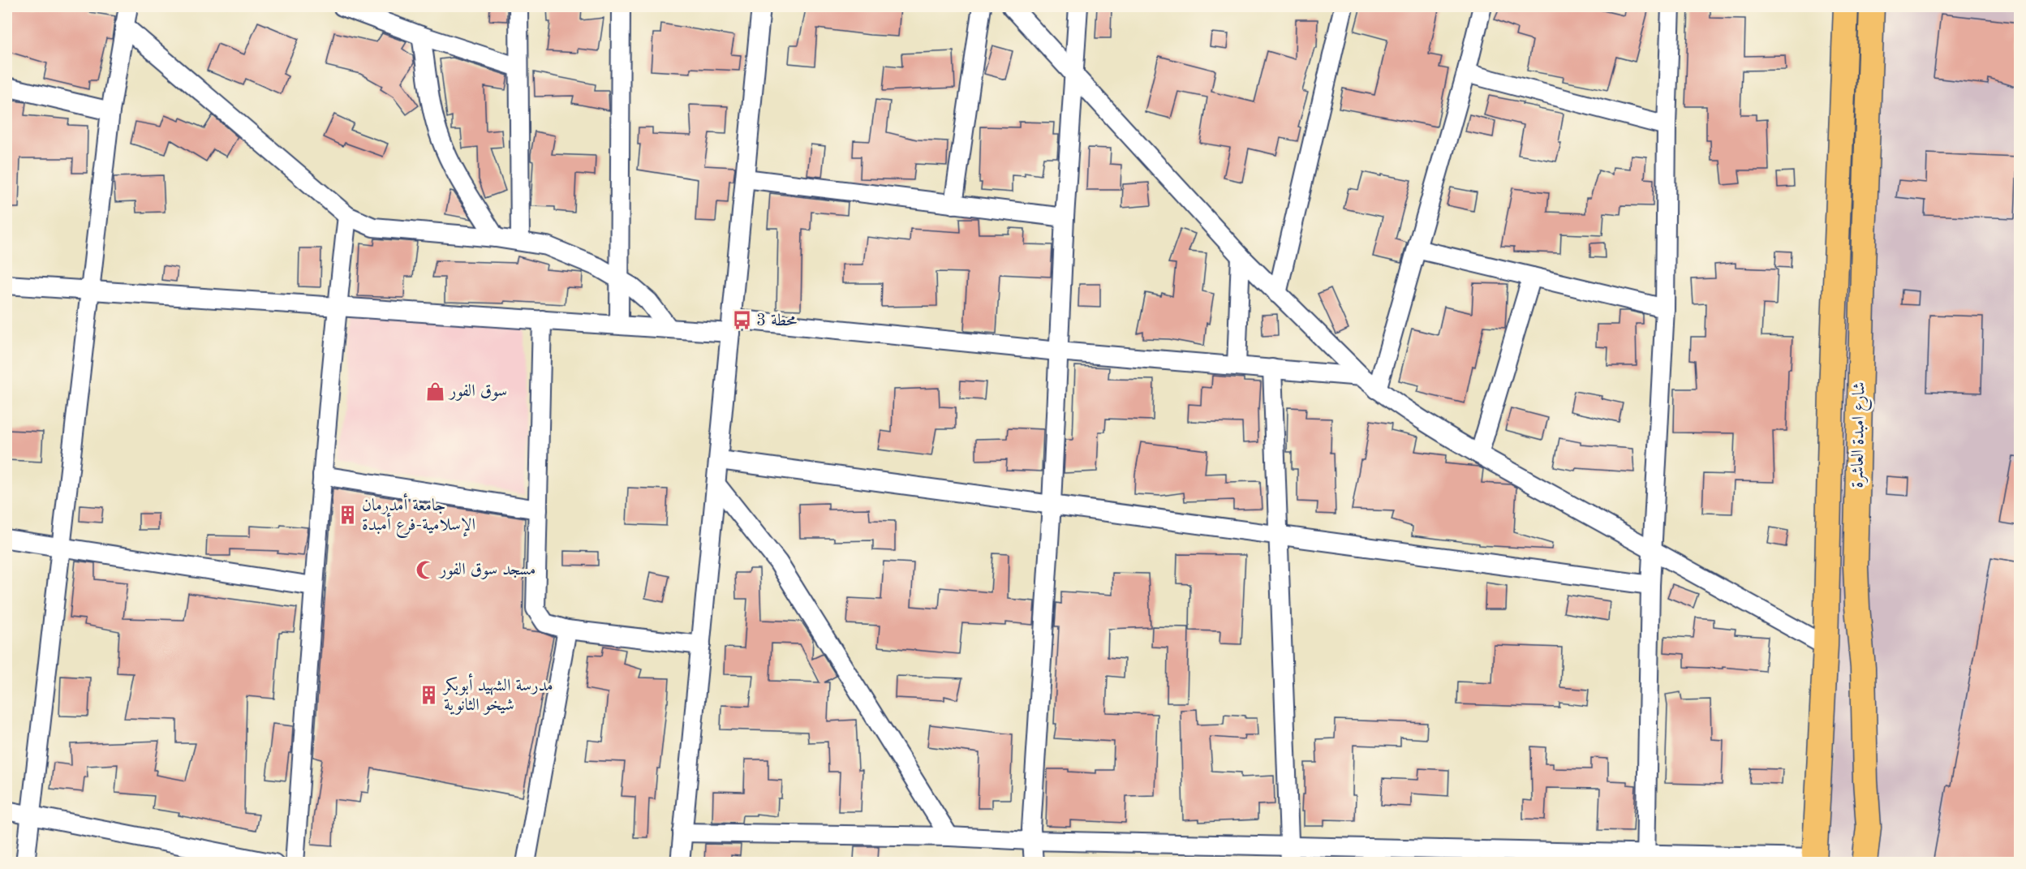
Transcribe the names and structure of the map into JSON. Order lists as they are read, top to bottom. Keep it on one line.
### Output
{"streets":{"main road":["شارع امبدة العاشرة"]},"places":{"bus stop":["محطة 3"],"shop":["سوق الفور"],"building":["جامعة أمدرمان الإسلامية-فرع أمبدة","مدرسة الشهيد أبوبكر شيخو الثانوية"],"mosque":["مسجد سوق الفور"]}}
